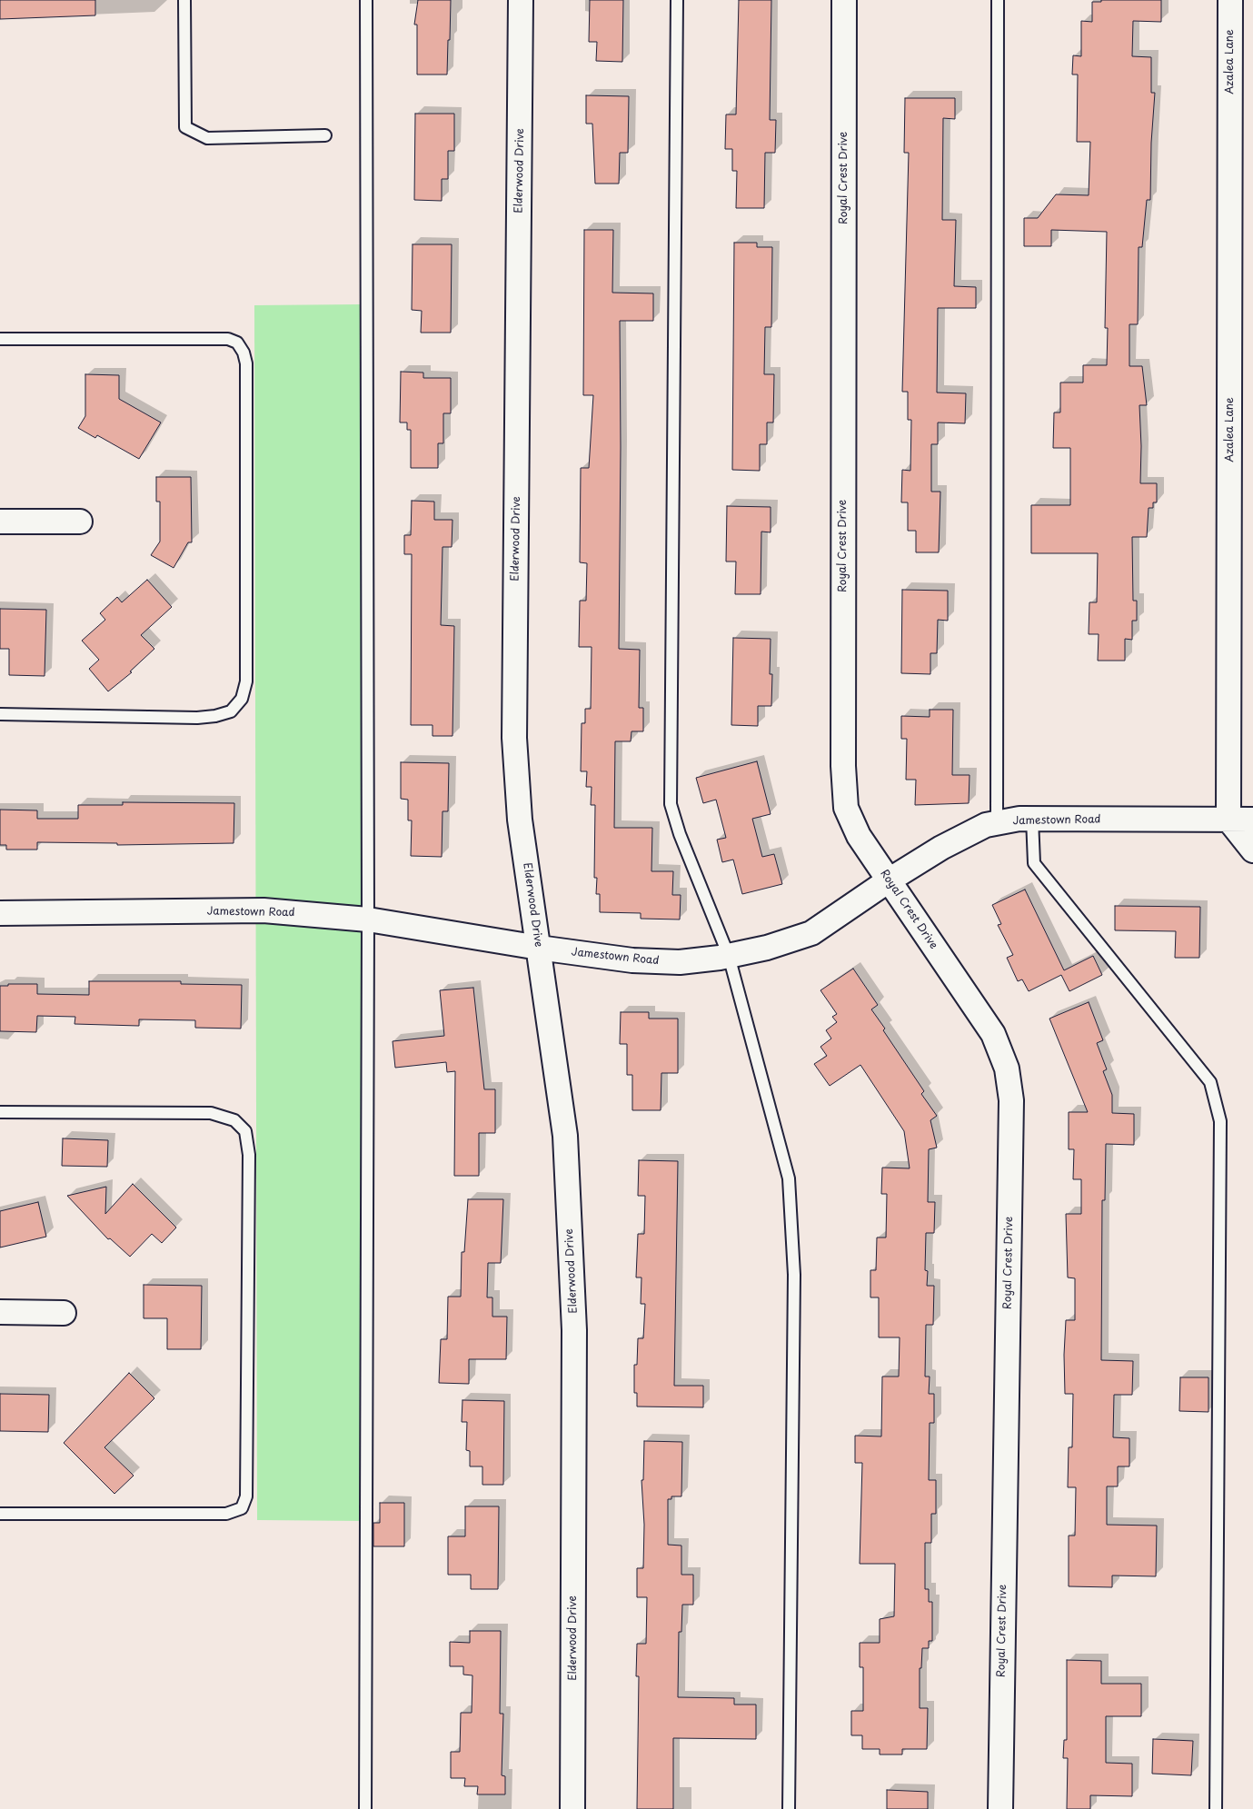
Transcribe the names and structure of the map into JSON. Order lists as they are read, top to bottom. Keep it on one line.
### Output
{"streets":{"street":["Azalea Lane","Elderwood Drive","Royal Crest Drive","Jamestown Road"]},"crossings":[["Azalea Lane","Jamestown Road"],["Elderwood Drive","Jamestown Road"],["Royal Crest Drive","Jamestown Road"]]}
